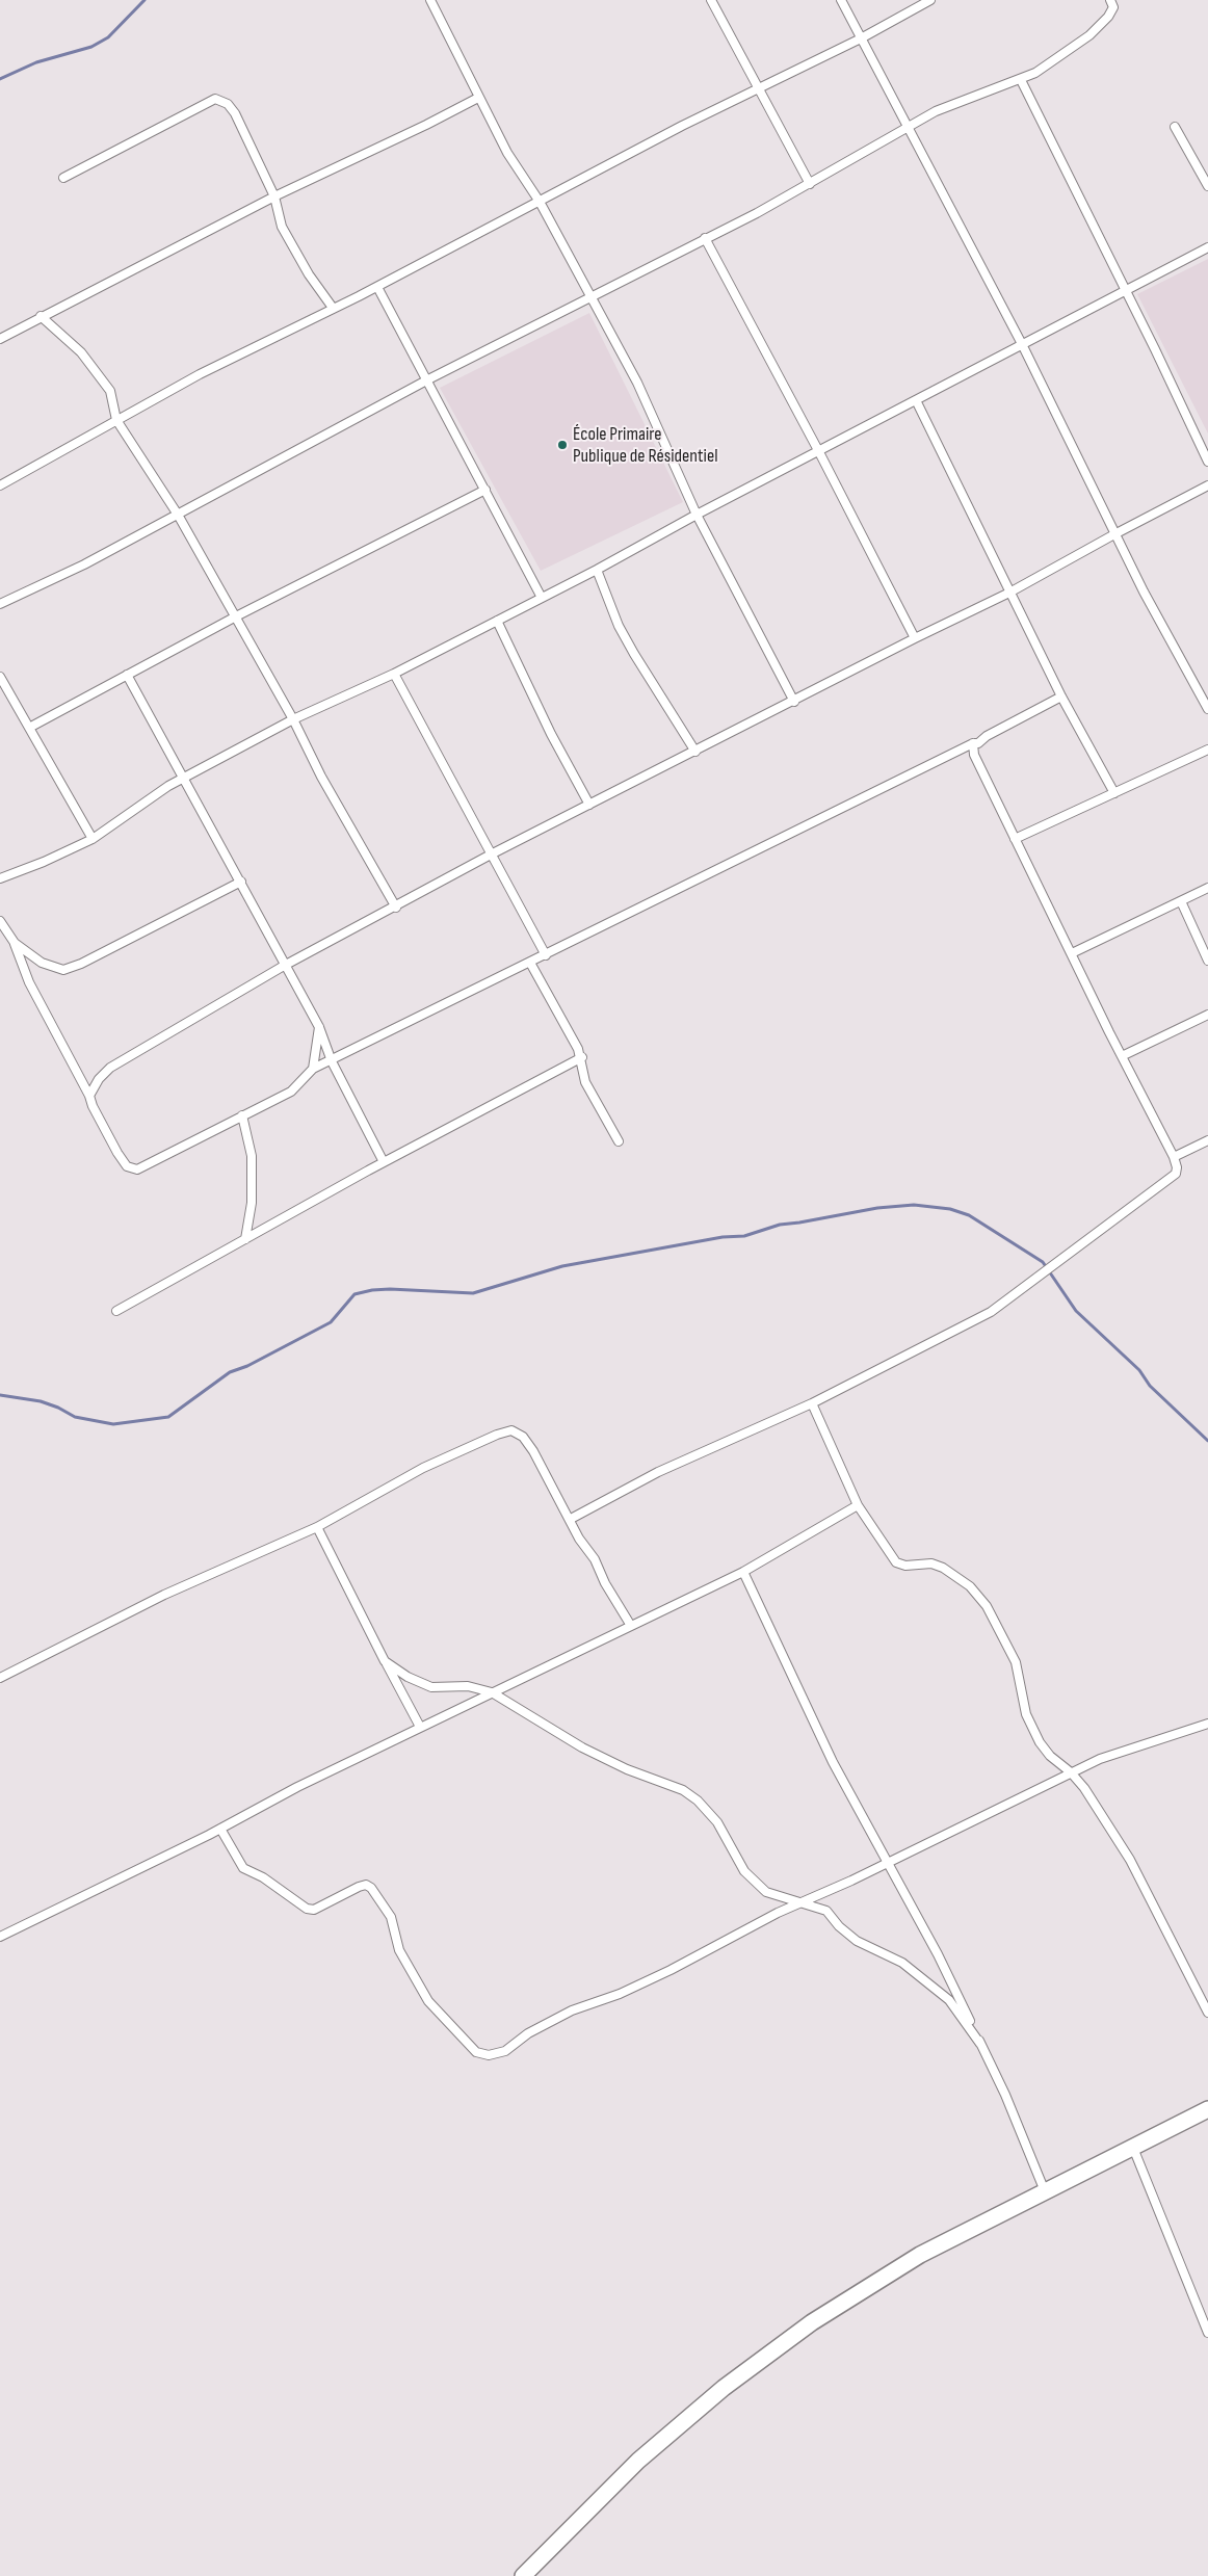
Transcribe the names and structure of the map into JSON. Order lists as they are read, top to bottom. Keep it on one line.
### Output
{"places":["École Primaire Publique de Résidentiel"]}
